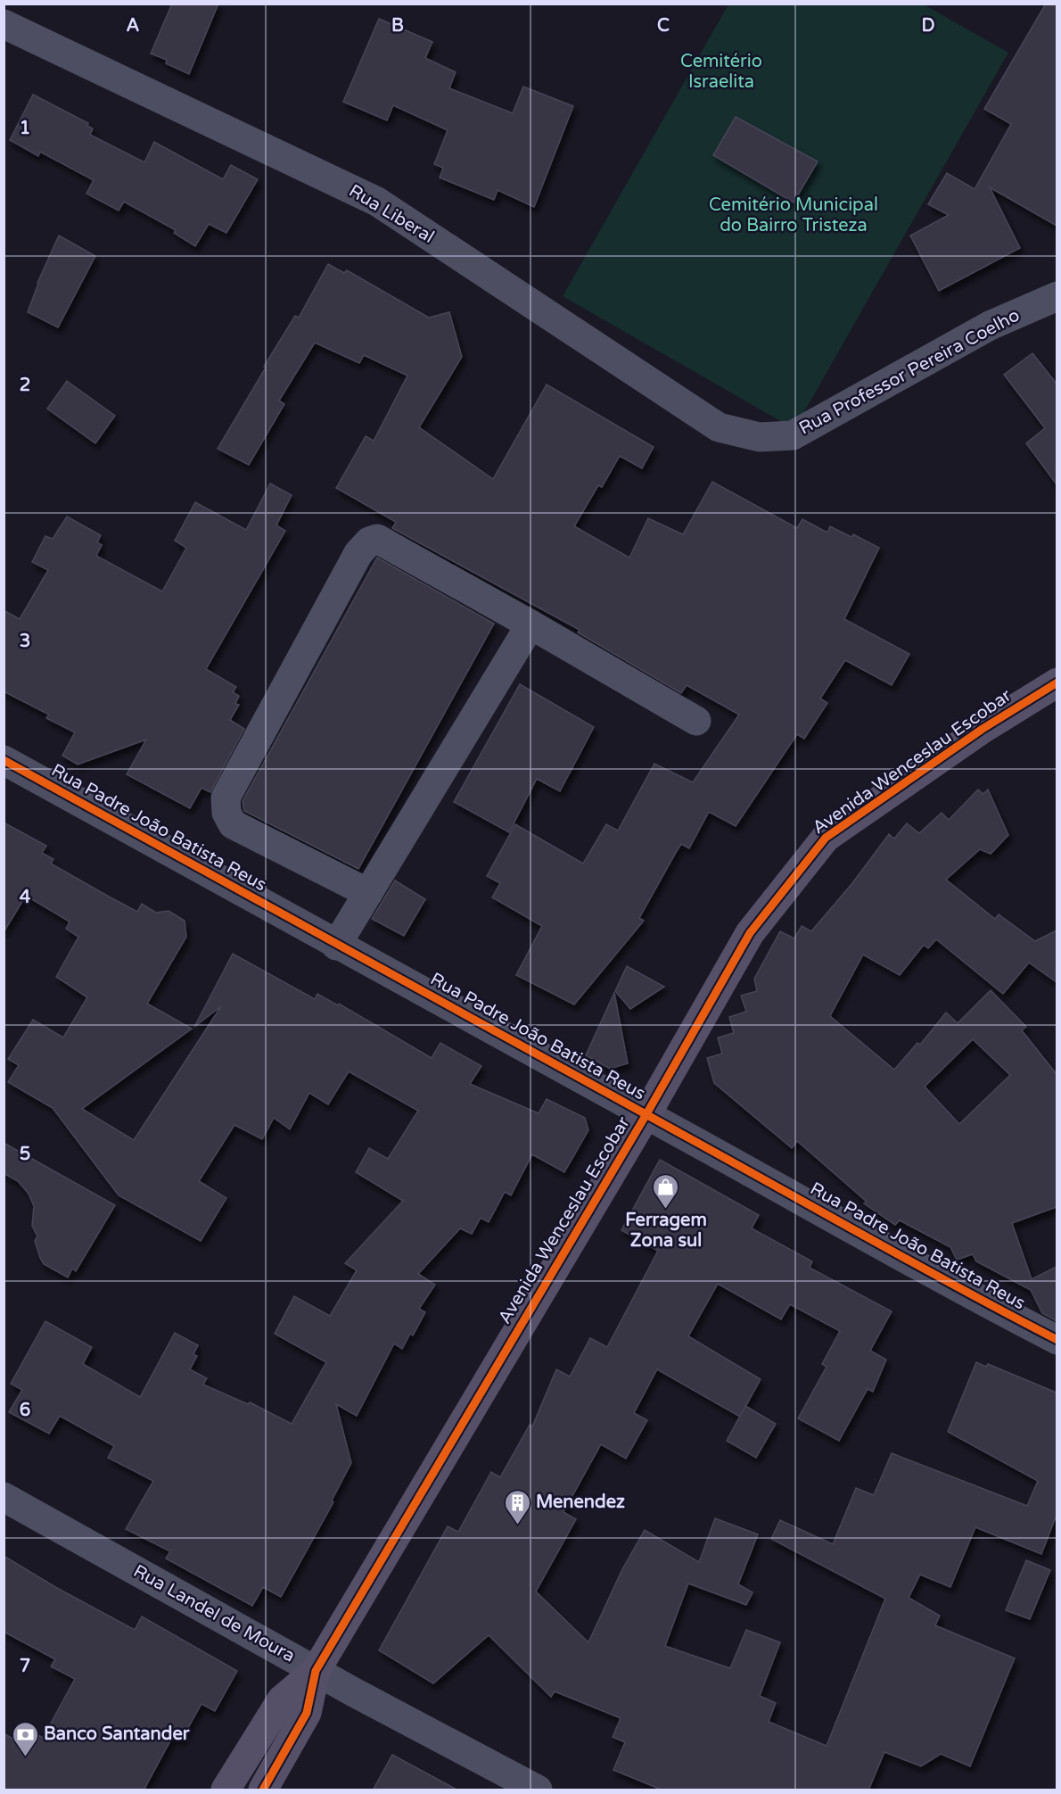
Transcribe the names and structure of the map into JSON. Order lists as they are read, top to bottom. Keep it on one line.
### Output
{"streets":{"main road":["Avenida Wenceslau Escobar"],"street":["Rua Liberal","Rua Professor Pereira Coelho","Rua Padre João Batista Reus","Rua Landel de Moura"]},"crossings":[["Rua Liberal","Rua Professor Pereira Coelho"],["Avenida Wenceslau Escobar","Rua Padre João Batista Reus"],["Avenida Wenceslau Escobar","Rua Landel de Moura"]],"parks":["Cemitério Israelita","Cemitério Municipal do Bairro Tristeza"],"places":{"shop":["Ferragem Zona sul"],"building":["Menendez"],"bank":["Banco Santander"]},"grid":{"columns":["A","B","C","D"],"rows":["1","2","3","4","5","6","7"]}}
